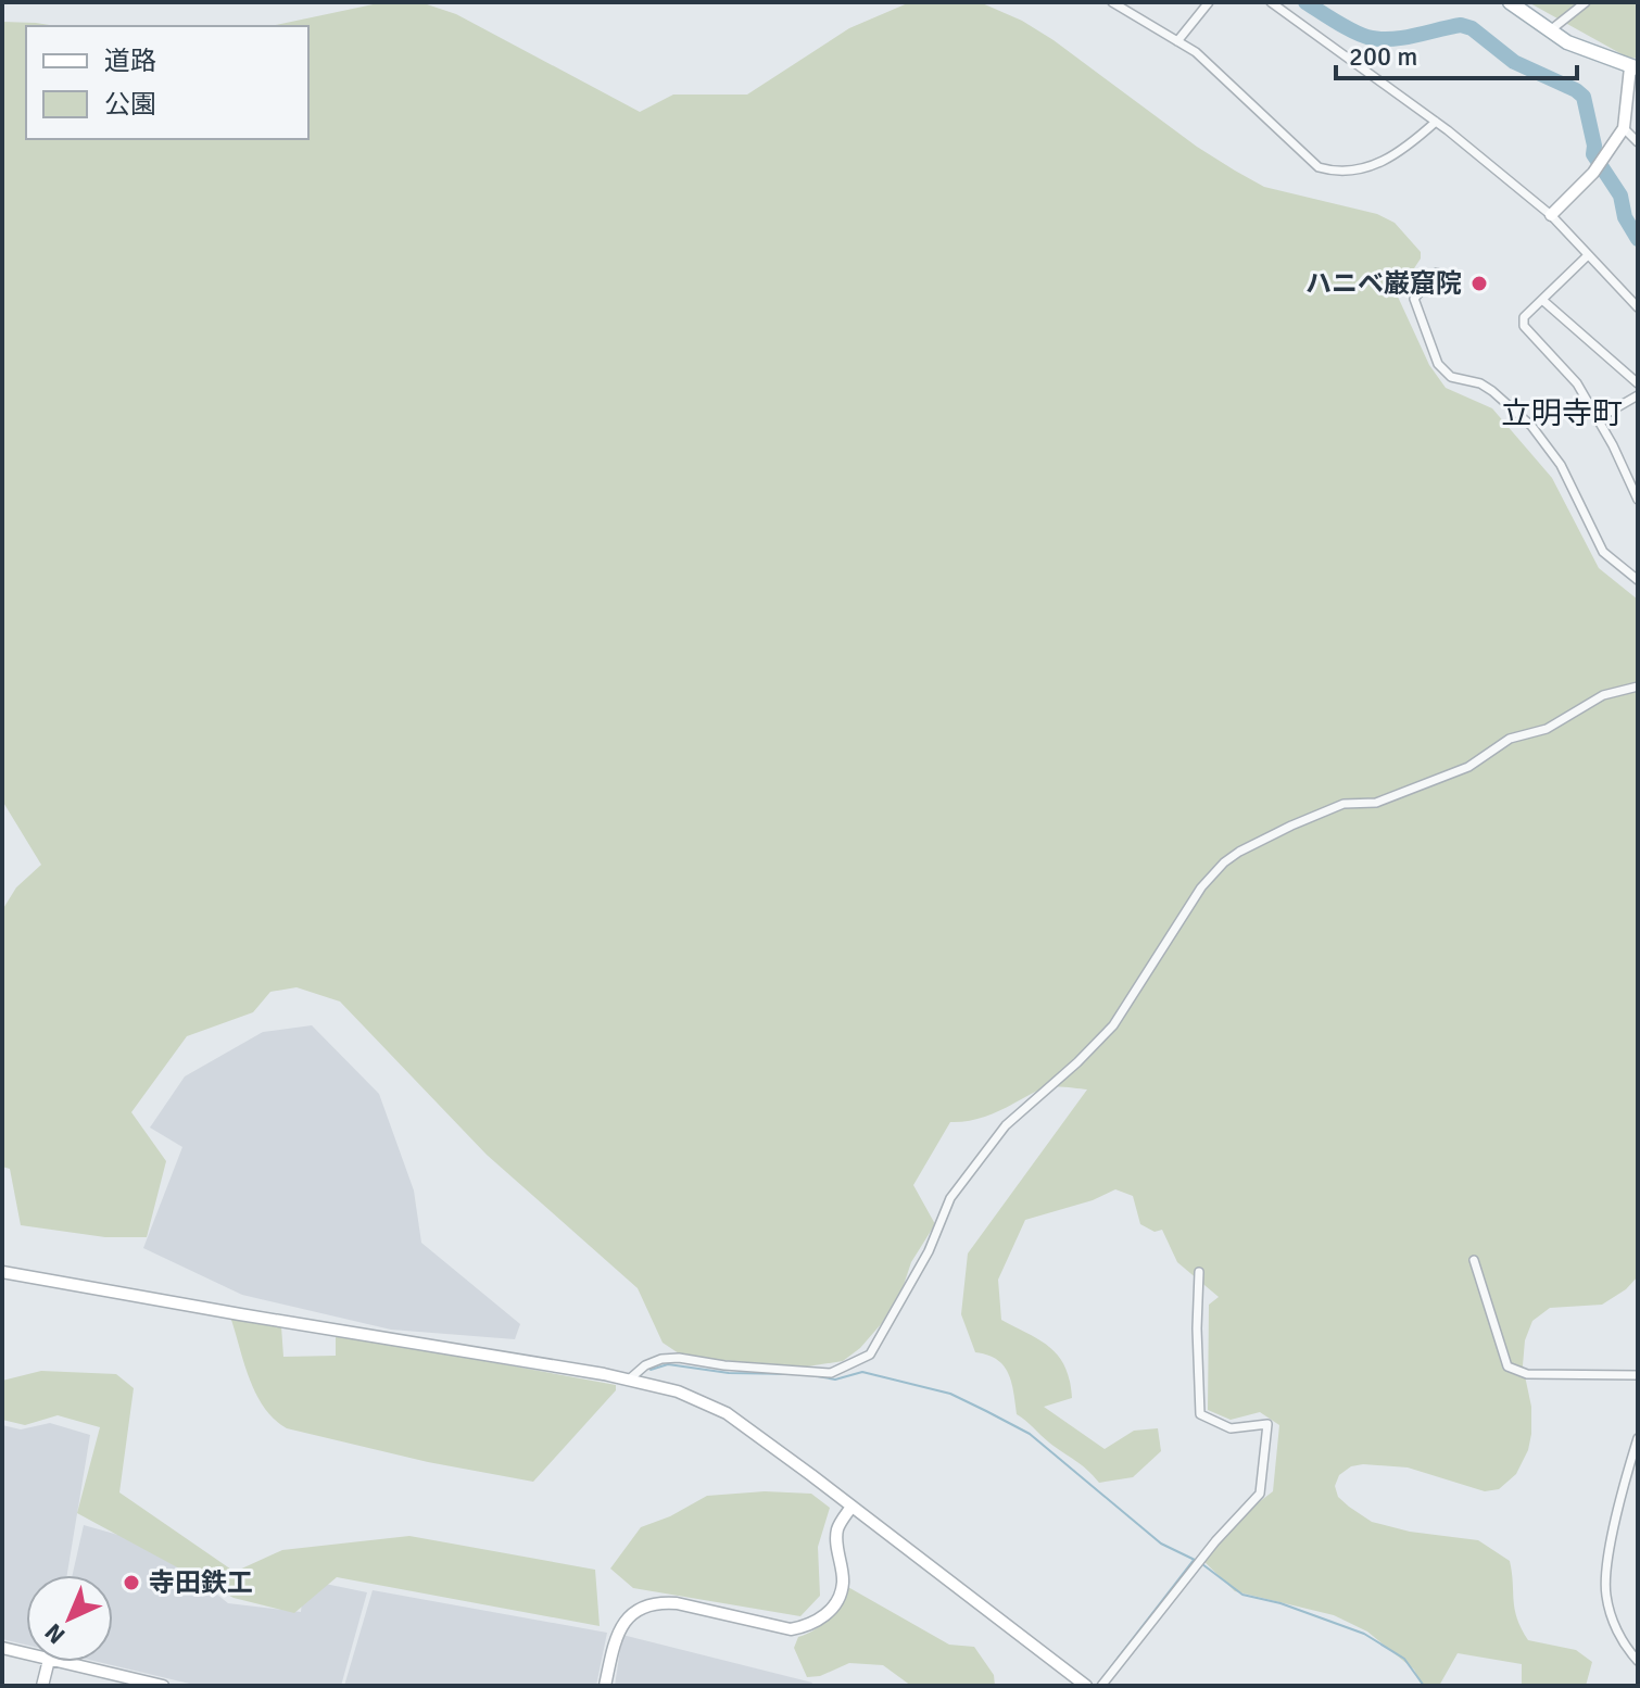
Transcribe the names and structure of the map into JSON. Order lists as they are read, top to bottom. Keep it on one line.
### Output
{"districts":["立明寺町"],"places":["ハニベ巌窟院","寺田鉄工"],"legend":["道路","公園"],"scale_bar":"200 m","north":"bottom left"}
